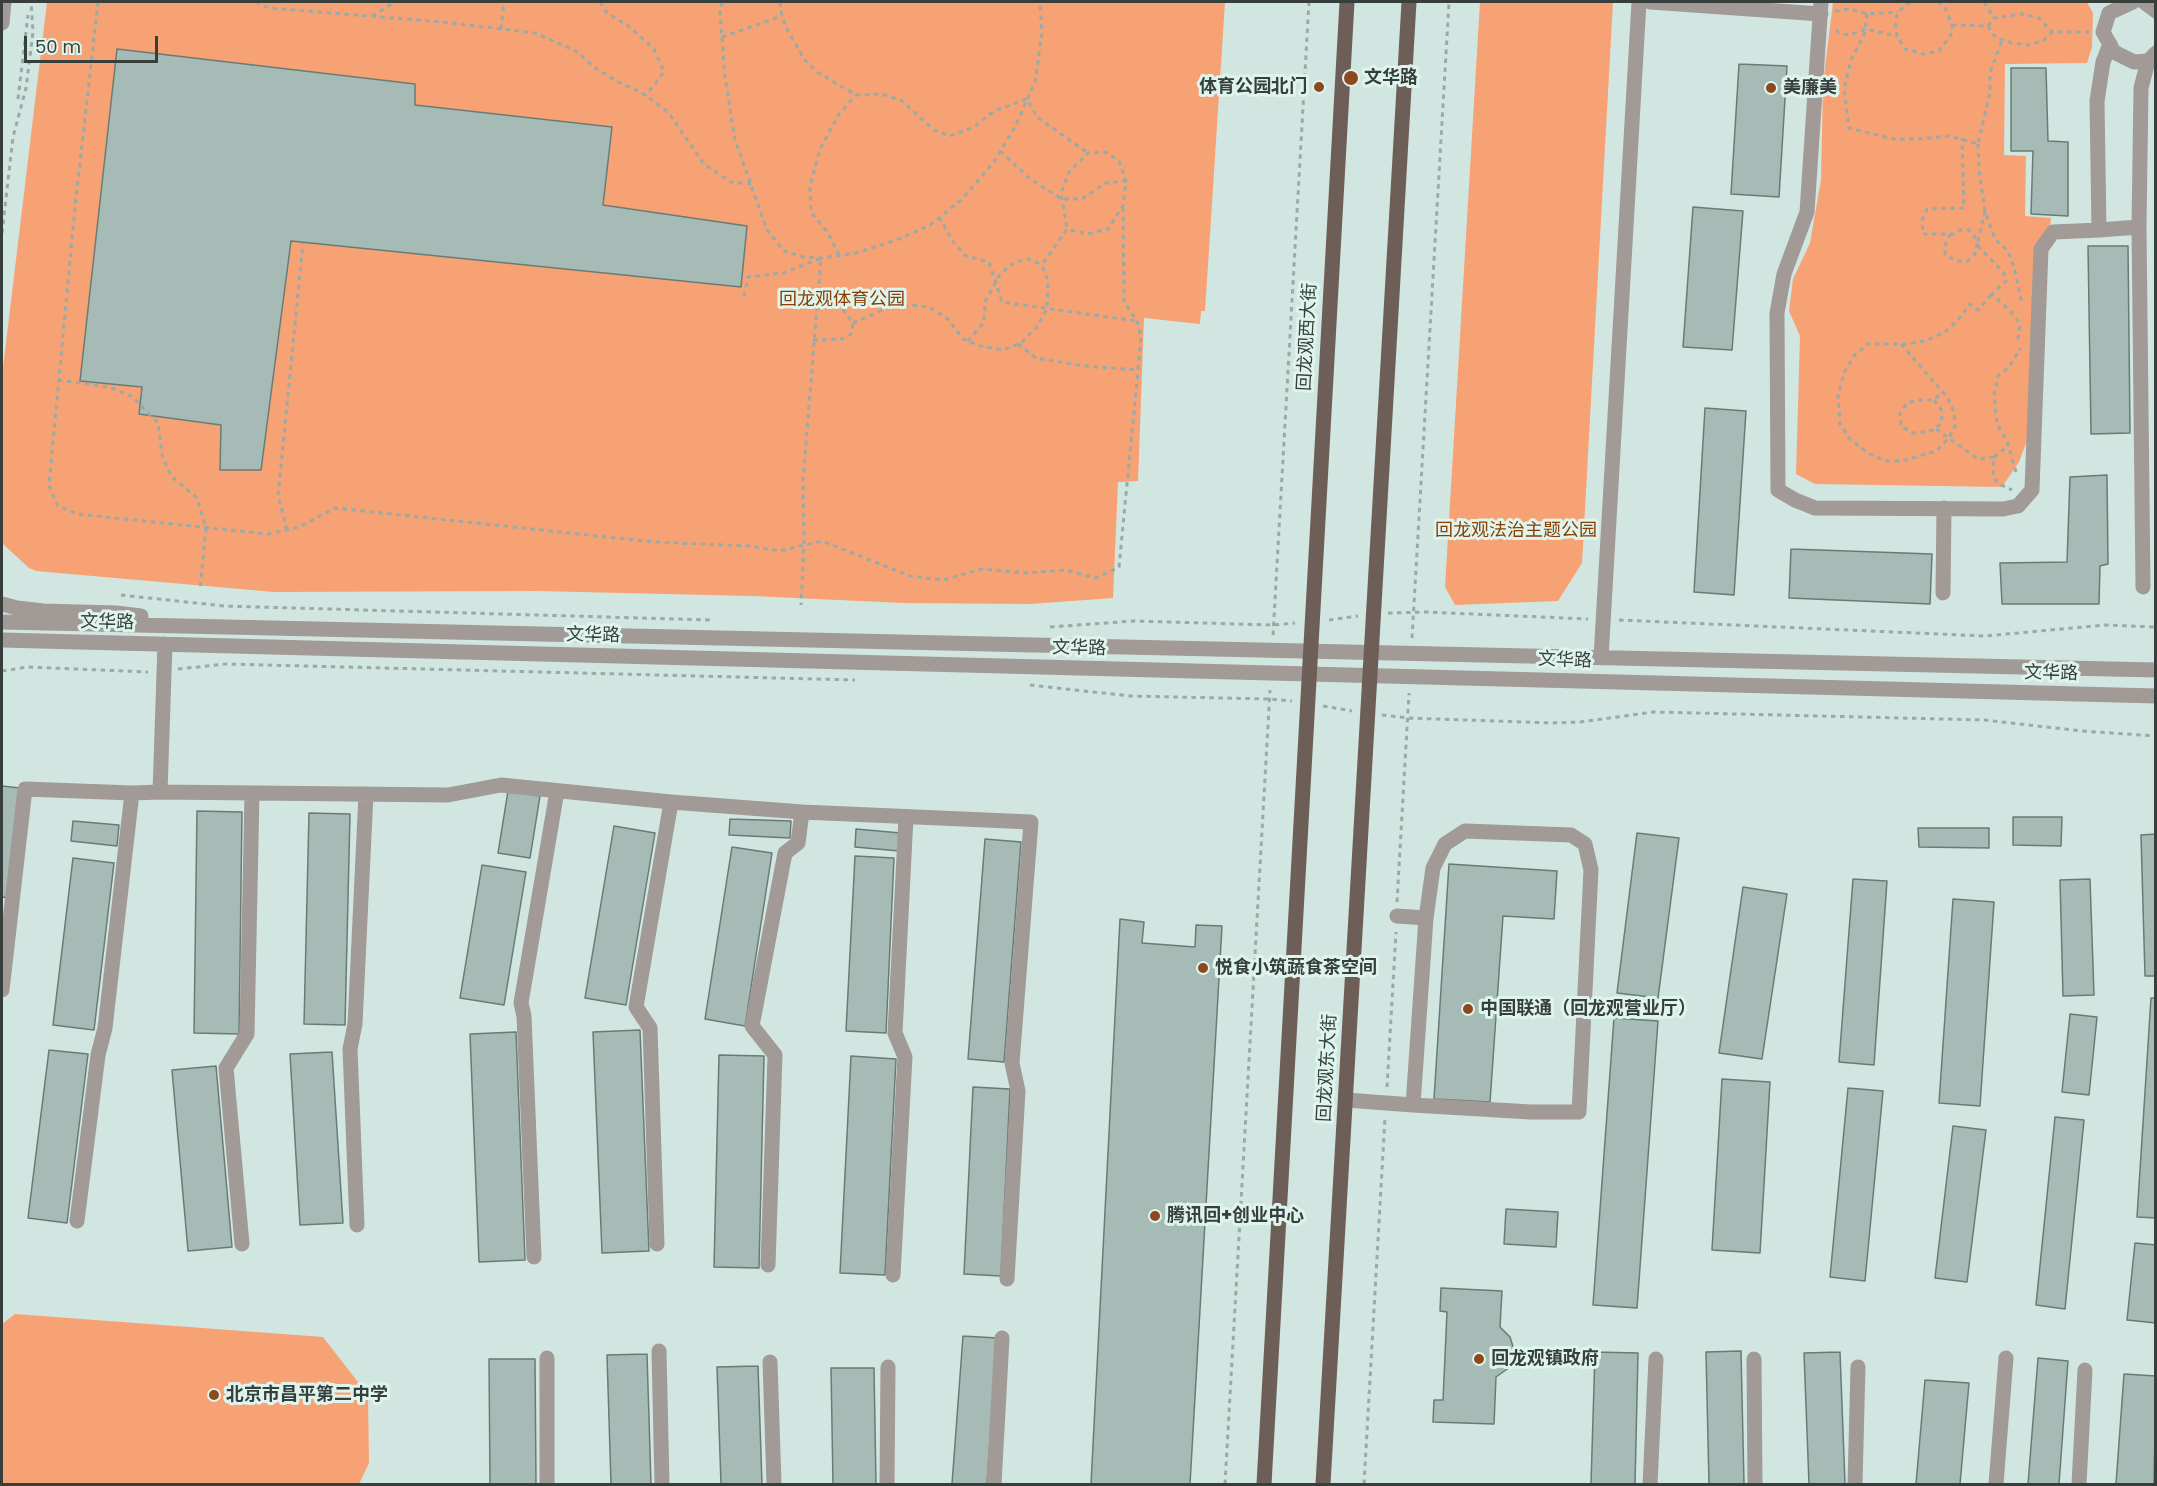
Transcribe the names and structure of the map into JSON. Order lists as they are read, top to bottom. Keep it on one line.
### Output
{"streets":{"main road":["回龙观西大街","回龙观东大街"],"street":["文华路"]},"crossings":[["回龙观西大街","文华路"],["文华路","回龙观东大街"]],"parks":["回龙观体育公园","回龙观法治主题公园"],"places":["文华路","体育公园北门","美廉美","悦食小筑蔬食茶空间","中国联通（回龙观营业厅）","腾讯回+创业中心","回龙观镇政府","北京市昌平第二中学"],"scale_bar":"50 m"}
